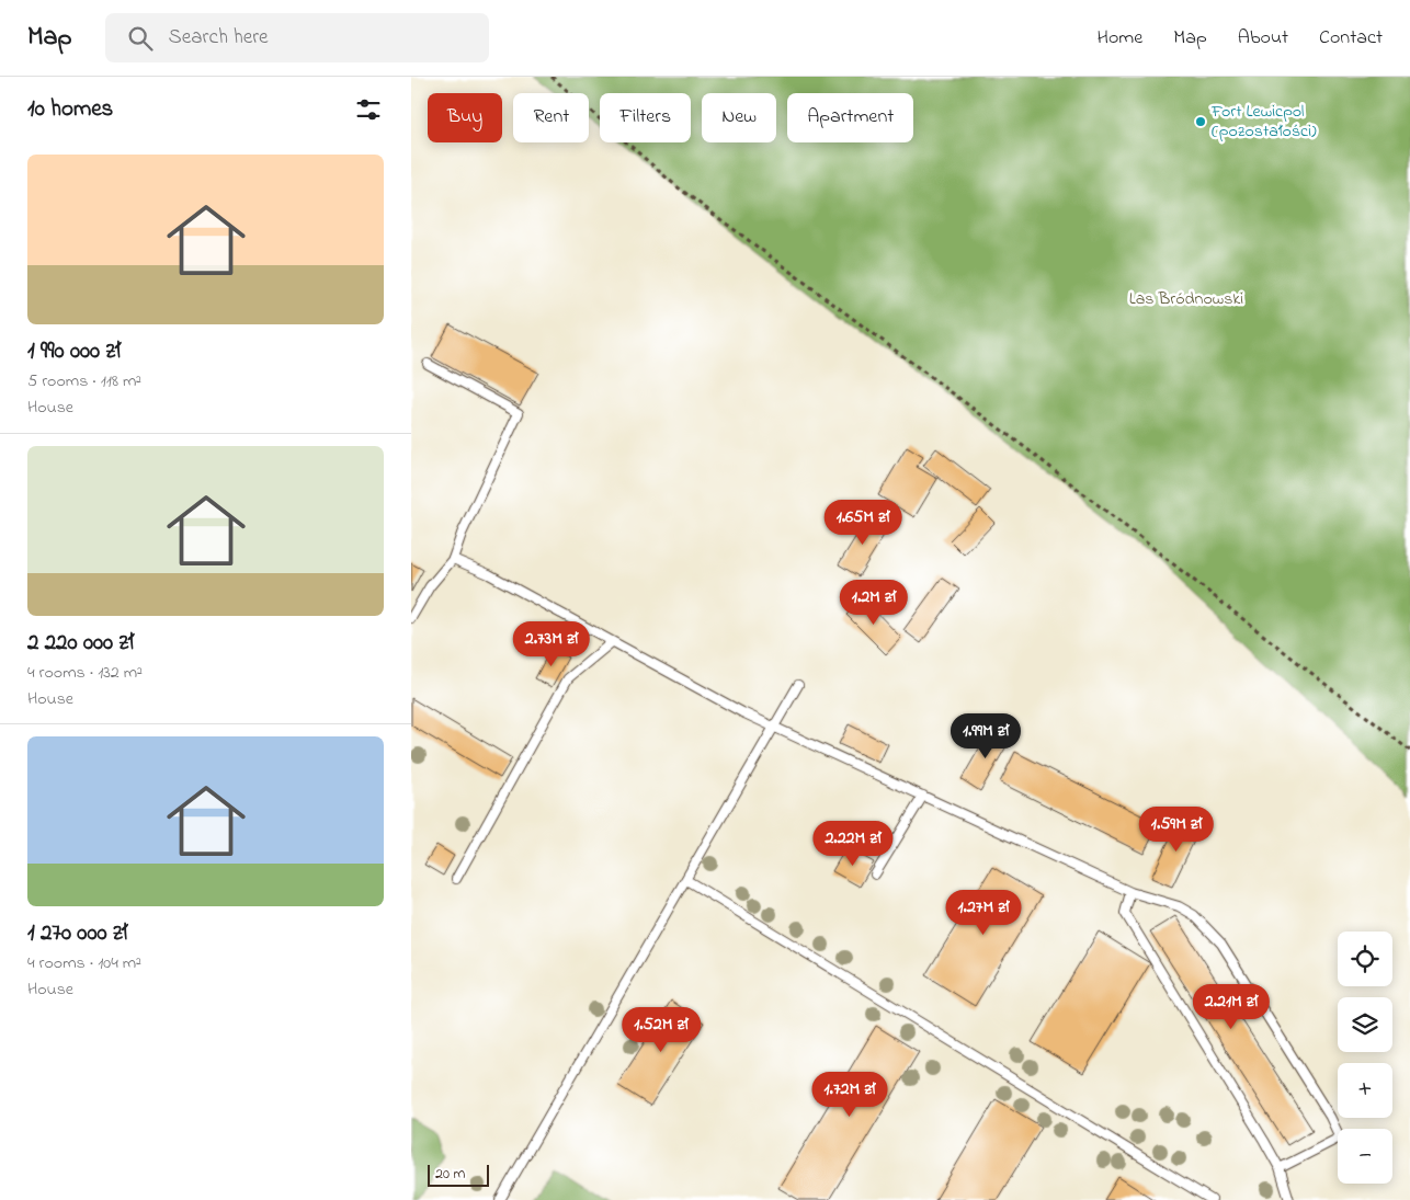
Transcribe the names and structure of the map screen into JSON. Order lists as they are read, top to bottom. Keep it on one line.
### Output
{"parks":["Las Bródnowski"],"places":["Fort Lewicpol (pozostałości)"],"scale_bar":"20 m","page":{"header":"Map","search":"Search here","nav":["Home","Map","About","Contact"],"heading":"10 homes","chip":["Buy","Rent","Filters","New","Apartment"],"list":[{"name":"1 990 000 zł","note":"5 rooms · 118 m² · House"},{"name":"2 220 000 zł","note":"4 rooms · 132 m² · House"},{"name":"1 270 000 zł","note":"4 rooms · 104 m² · House"}],"price":["1.65M zł","1.2M zł","2.73M zł","1.99M zł","1.59M zł","2.22M zł","1.27M zł","2.21M zł","1.52M zł","1.72M zł"],"map_buttons":["+","−"],"scale":"20 m"}}
